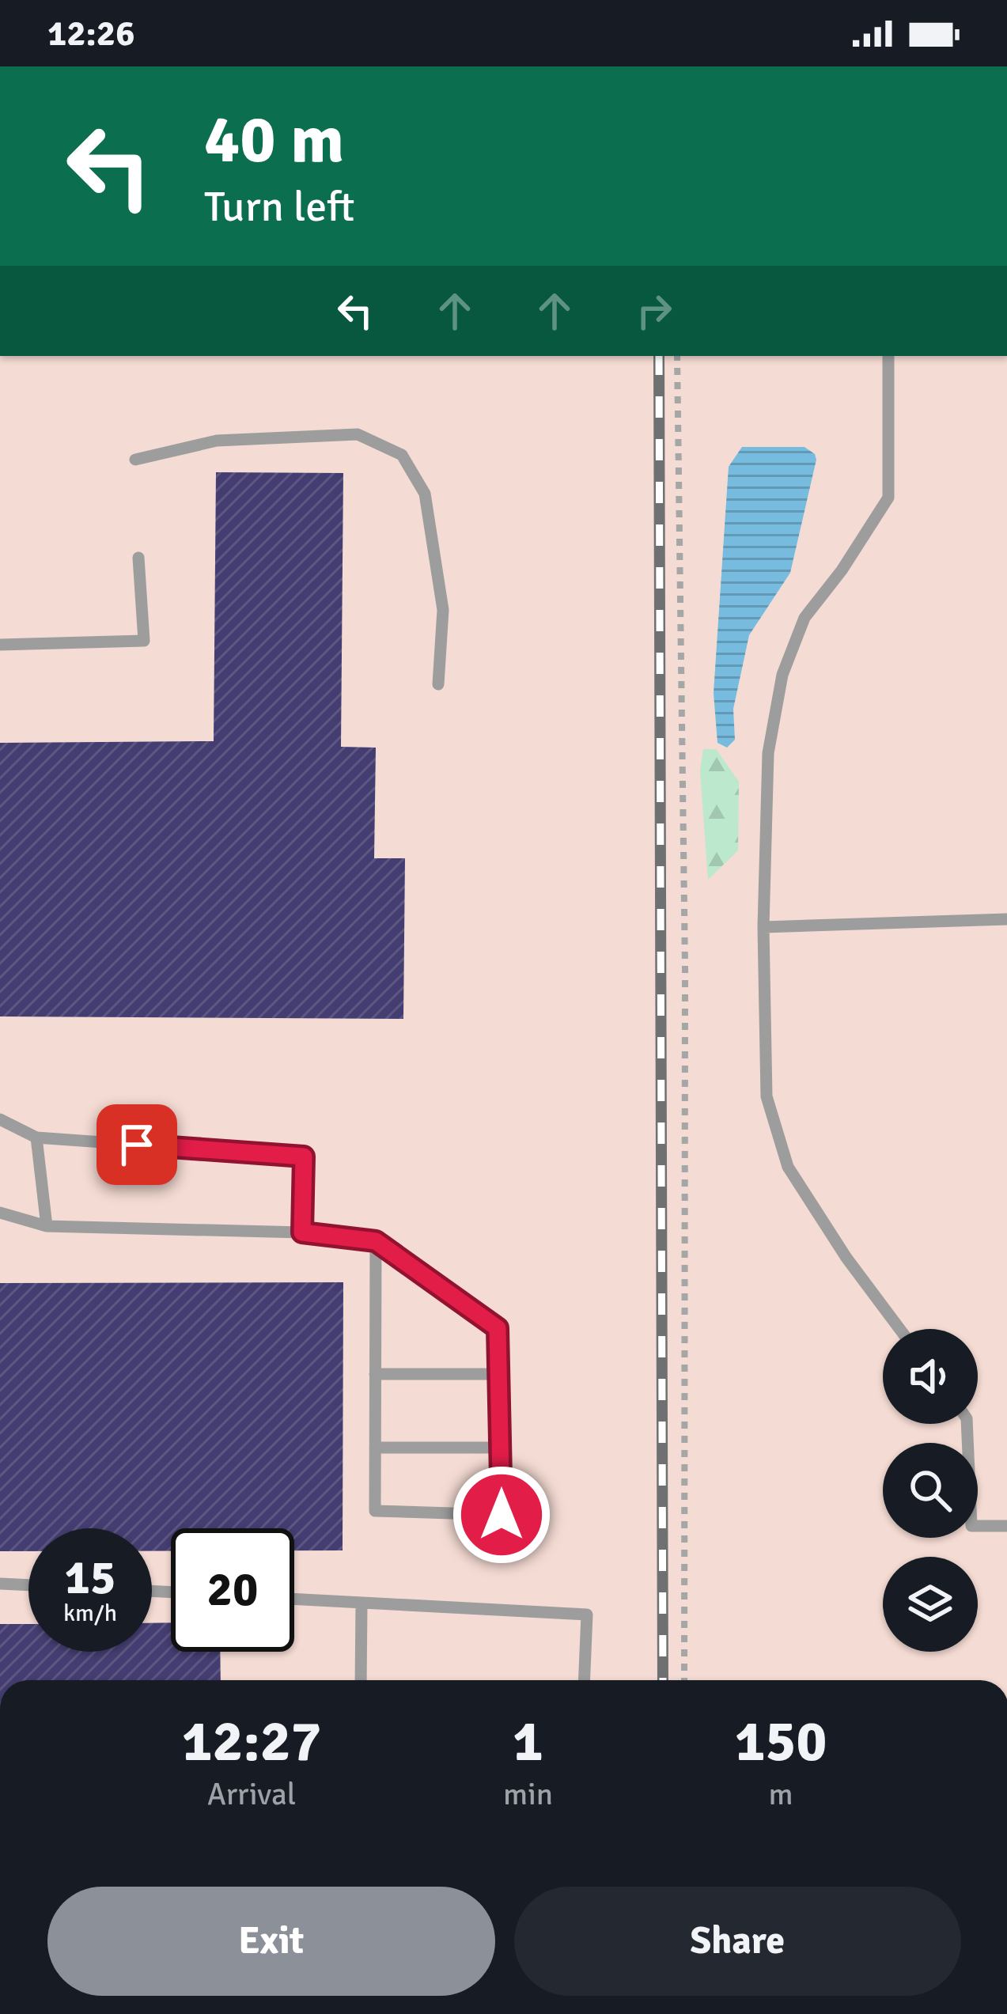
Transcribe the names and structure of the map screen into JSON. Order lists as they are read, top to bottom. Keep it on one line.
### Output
{"page":{"status":"12:26","turn":["40 m","Turn left"],"speed":"15 km/h","limit":"20","eta":["12:27","Arrival","1","min","150","m"],"buttons":["Exit","Share"]}}
